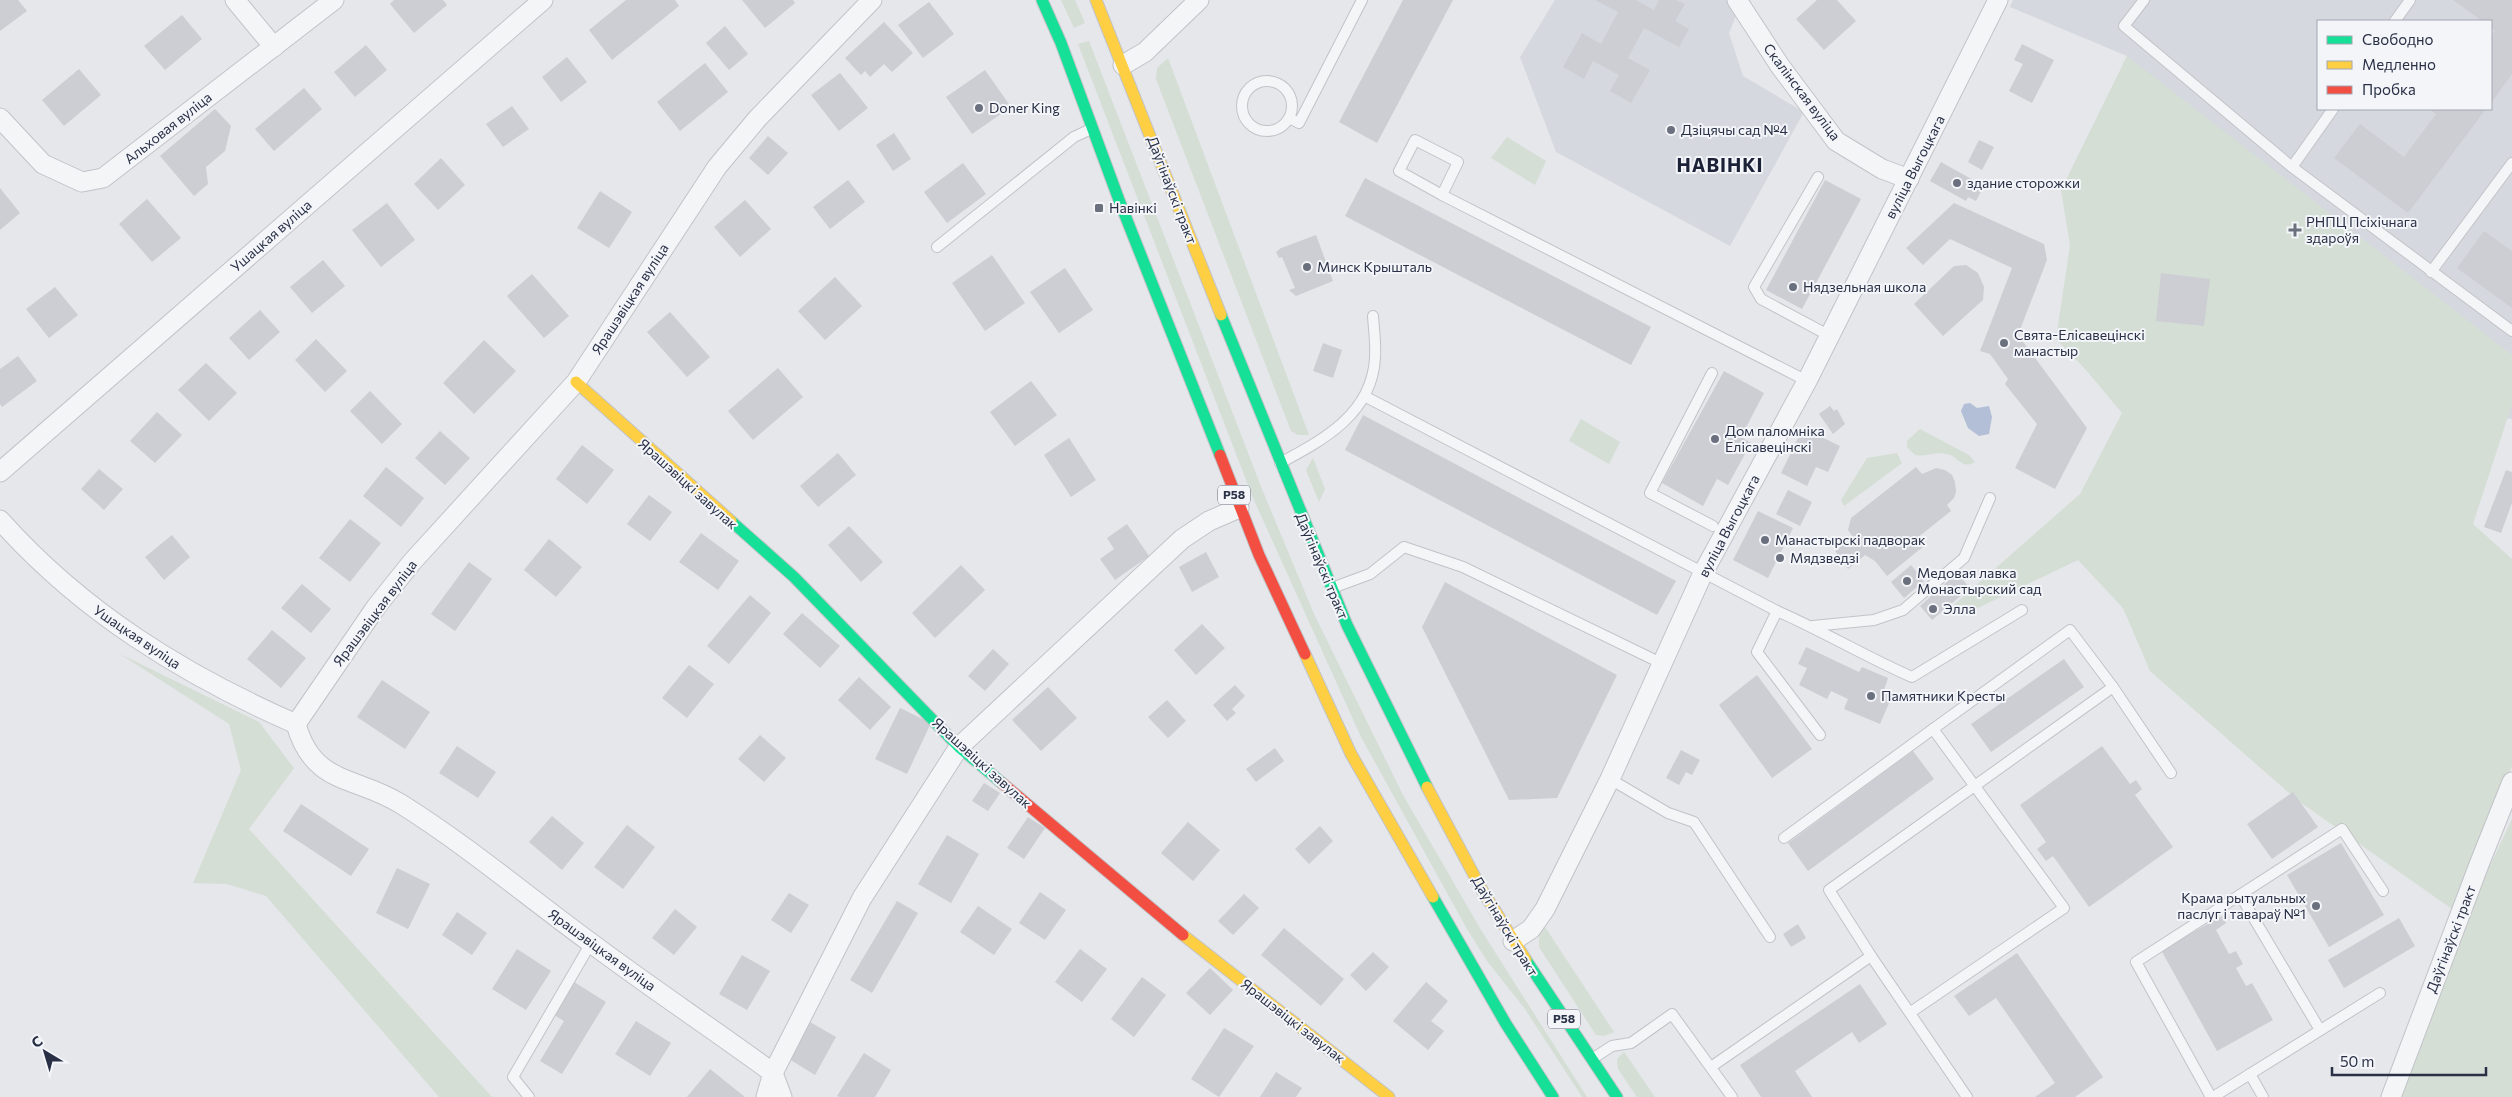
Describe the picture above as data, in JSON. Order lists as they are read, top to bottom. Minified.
{"streets":{"main road":["Даўгінаўскі тракт","Ярашэвіцкі завулак","Р58"],"street":["Скалінская вуліца","Альховая вуліца","вуліца Выгоцкага","Ушацкая вуліца","Ярашэвіцкая вуліца"]},"crossings":[["Скалінская вуліца","вуліца Выгоцкага"],["вуліца Выгоцкага","Даўгінаўскі тракт"],["Ушацкая вуліца","Ярашэвіцкая вуліца"],["Ярашэвіцкая вуліца","Ярашэвіцкі завулак"]],"districts":["НАВІНКІ"],"places":{"other":["Doner King","Дзіцячы сад №4","здание сторожки","Минск Крышталь","Нядзельная школа","Свята-Елісавецінскі манастыр","Дом паломніка Елісавецінскі","Манастырскі падворак","Мядзведзі","Медовая лавка Монастырский сад","Элла","Памятники Кресты","Крама рытуальных паслуг і тавараў №1"],"transit":["Навінкі"],"health":["РНПЦ Псіхічнага здароўя"]},"legend":["Свободно","Медленно","Пробка"],"scale_bar":"50 m","north":"top left"}
